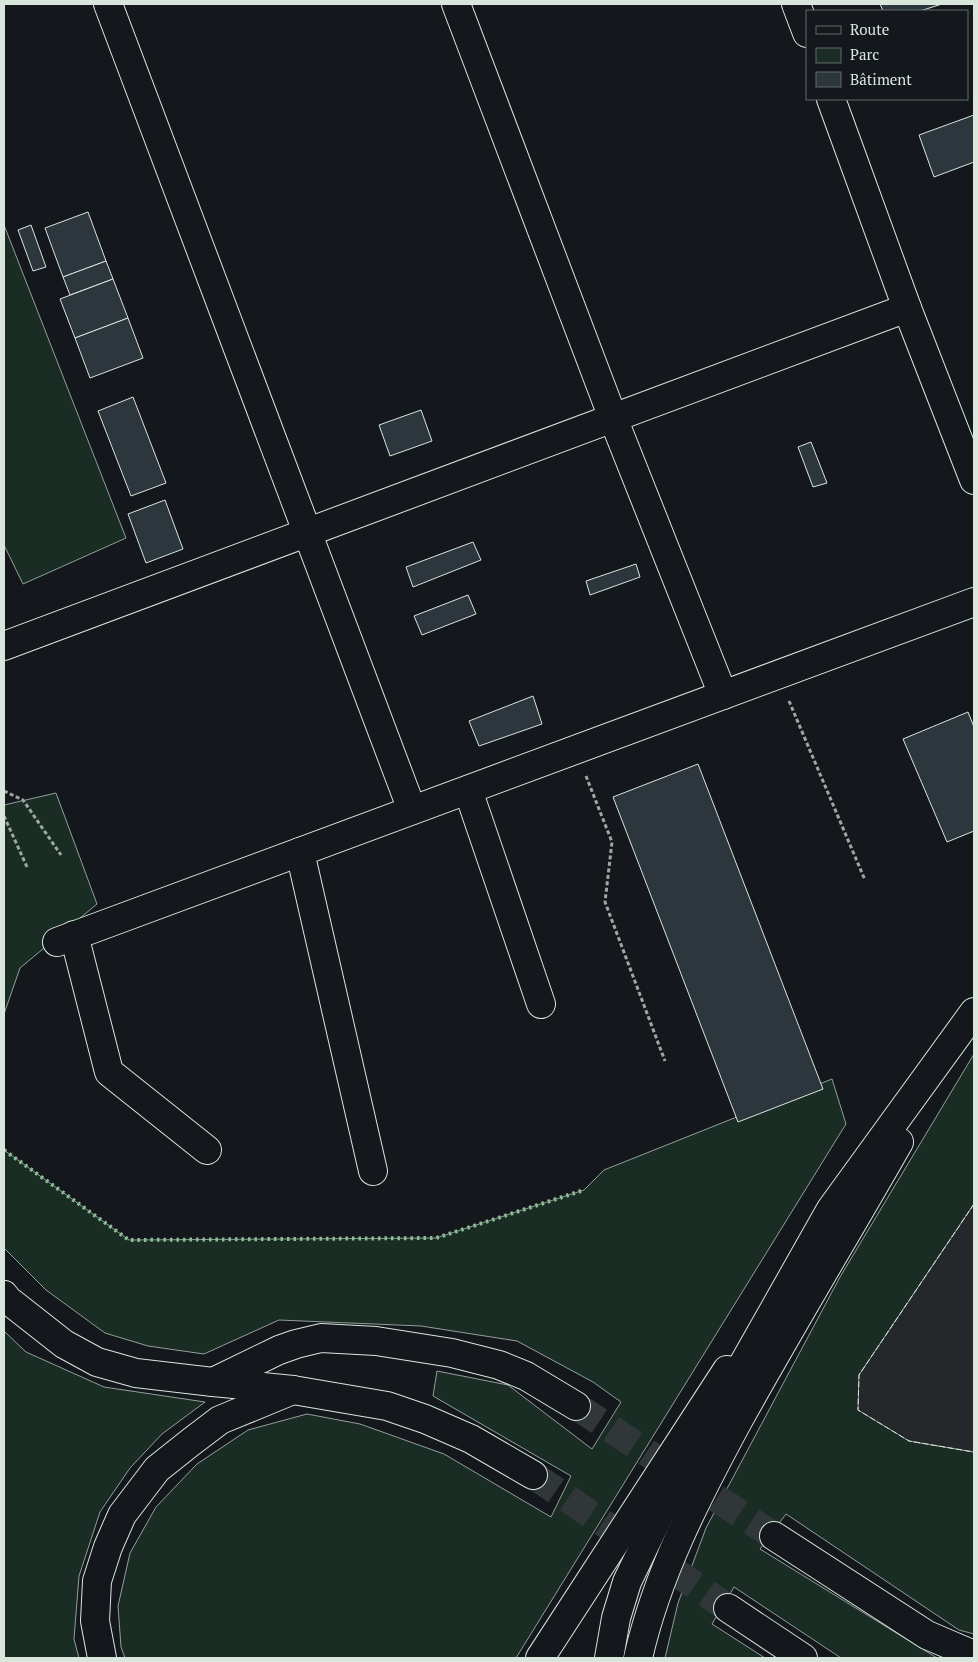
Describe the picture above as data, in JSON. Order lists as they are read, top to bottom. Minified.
{"legend":["Route","Parc","Bâtiment"]}
